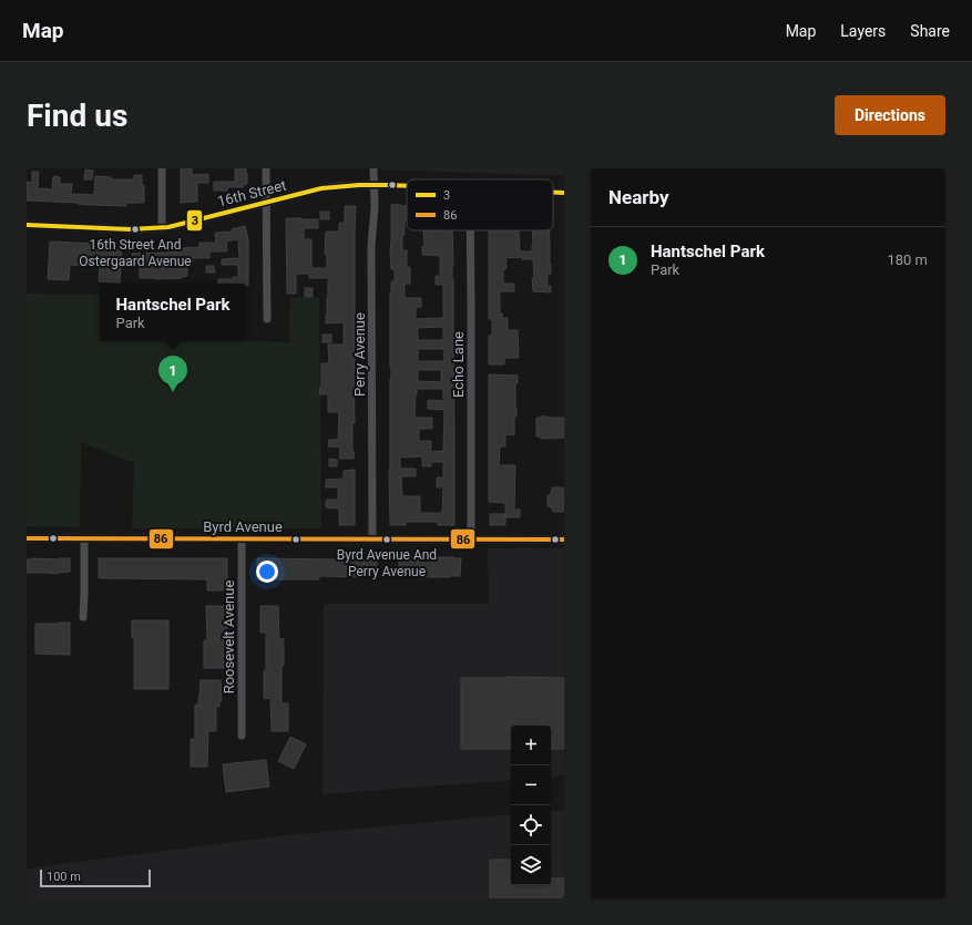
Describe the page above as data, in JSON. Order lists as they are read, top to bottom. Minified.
{"streets":{"street":["16th Street","Perry Avenue","Echo Lane","Byrd Avenue","Roosevelt Avenue"]},"crossings":[["16th Street","Perry Avenue"],["Perry Avenue","Byrd Avenue"],["Echo Lane","Byrd Avenue"],["Byrd Avenue","Roosevelt Avenue"]],"places":["16th Street And Ostergaard Avenue","Byrd Avenue And Perry Avenue"],"lines":["transit line 3","transit line 86"],"legend":["3","86"],"scale_bar":"100 m","page":{"header":"Map","nav":["Map","Layers","Share"],"buttons":"Directions","title":"Find us","heading":"Nearby","list":[{"mark":"1","name":"Hantschel Park","note":"Park","value":"180 m"}],"popup":["Hantschel Park","Park"],"pins":"1","map_buttons":["+","−"],"scale":"100 m"}}
